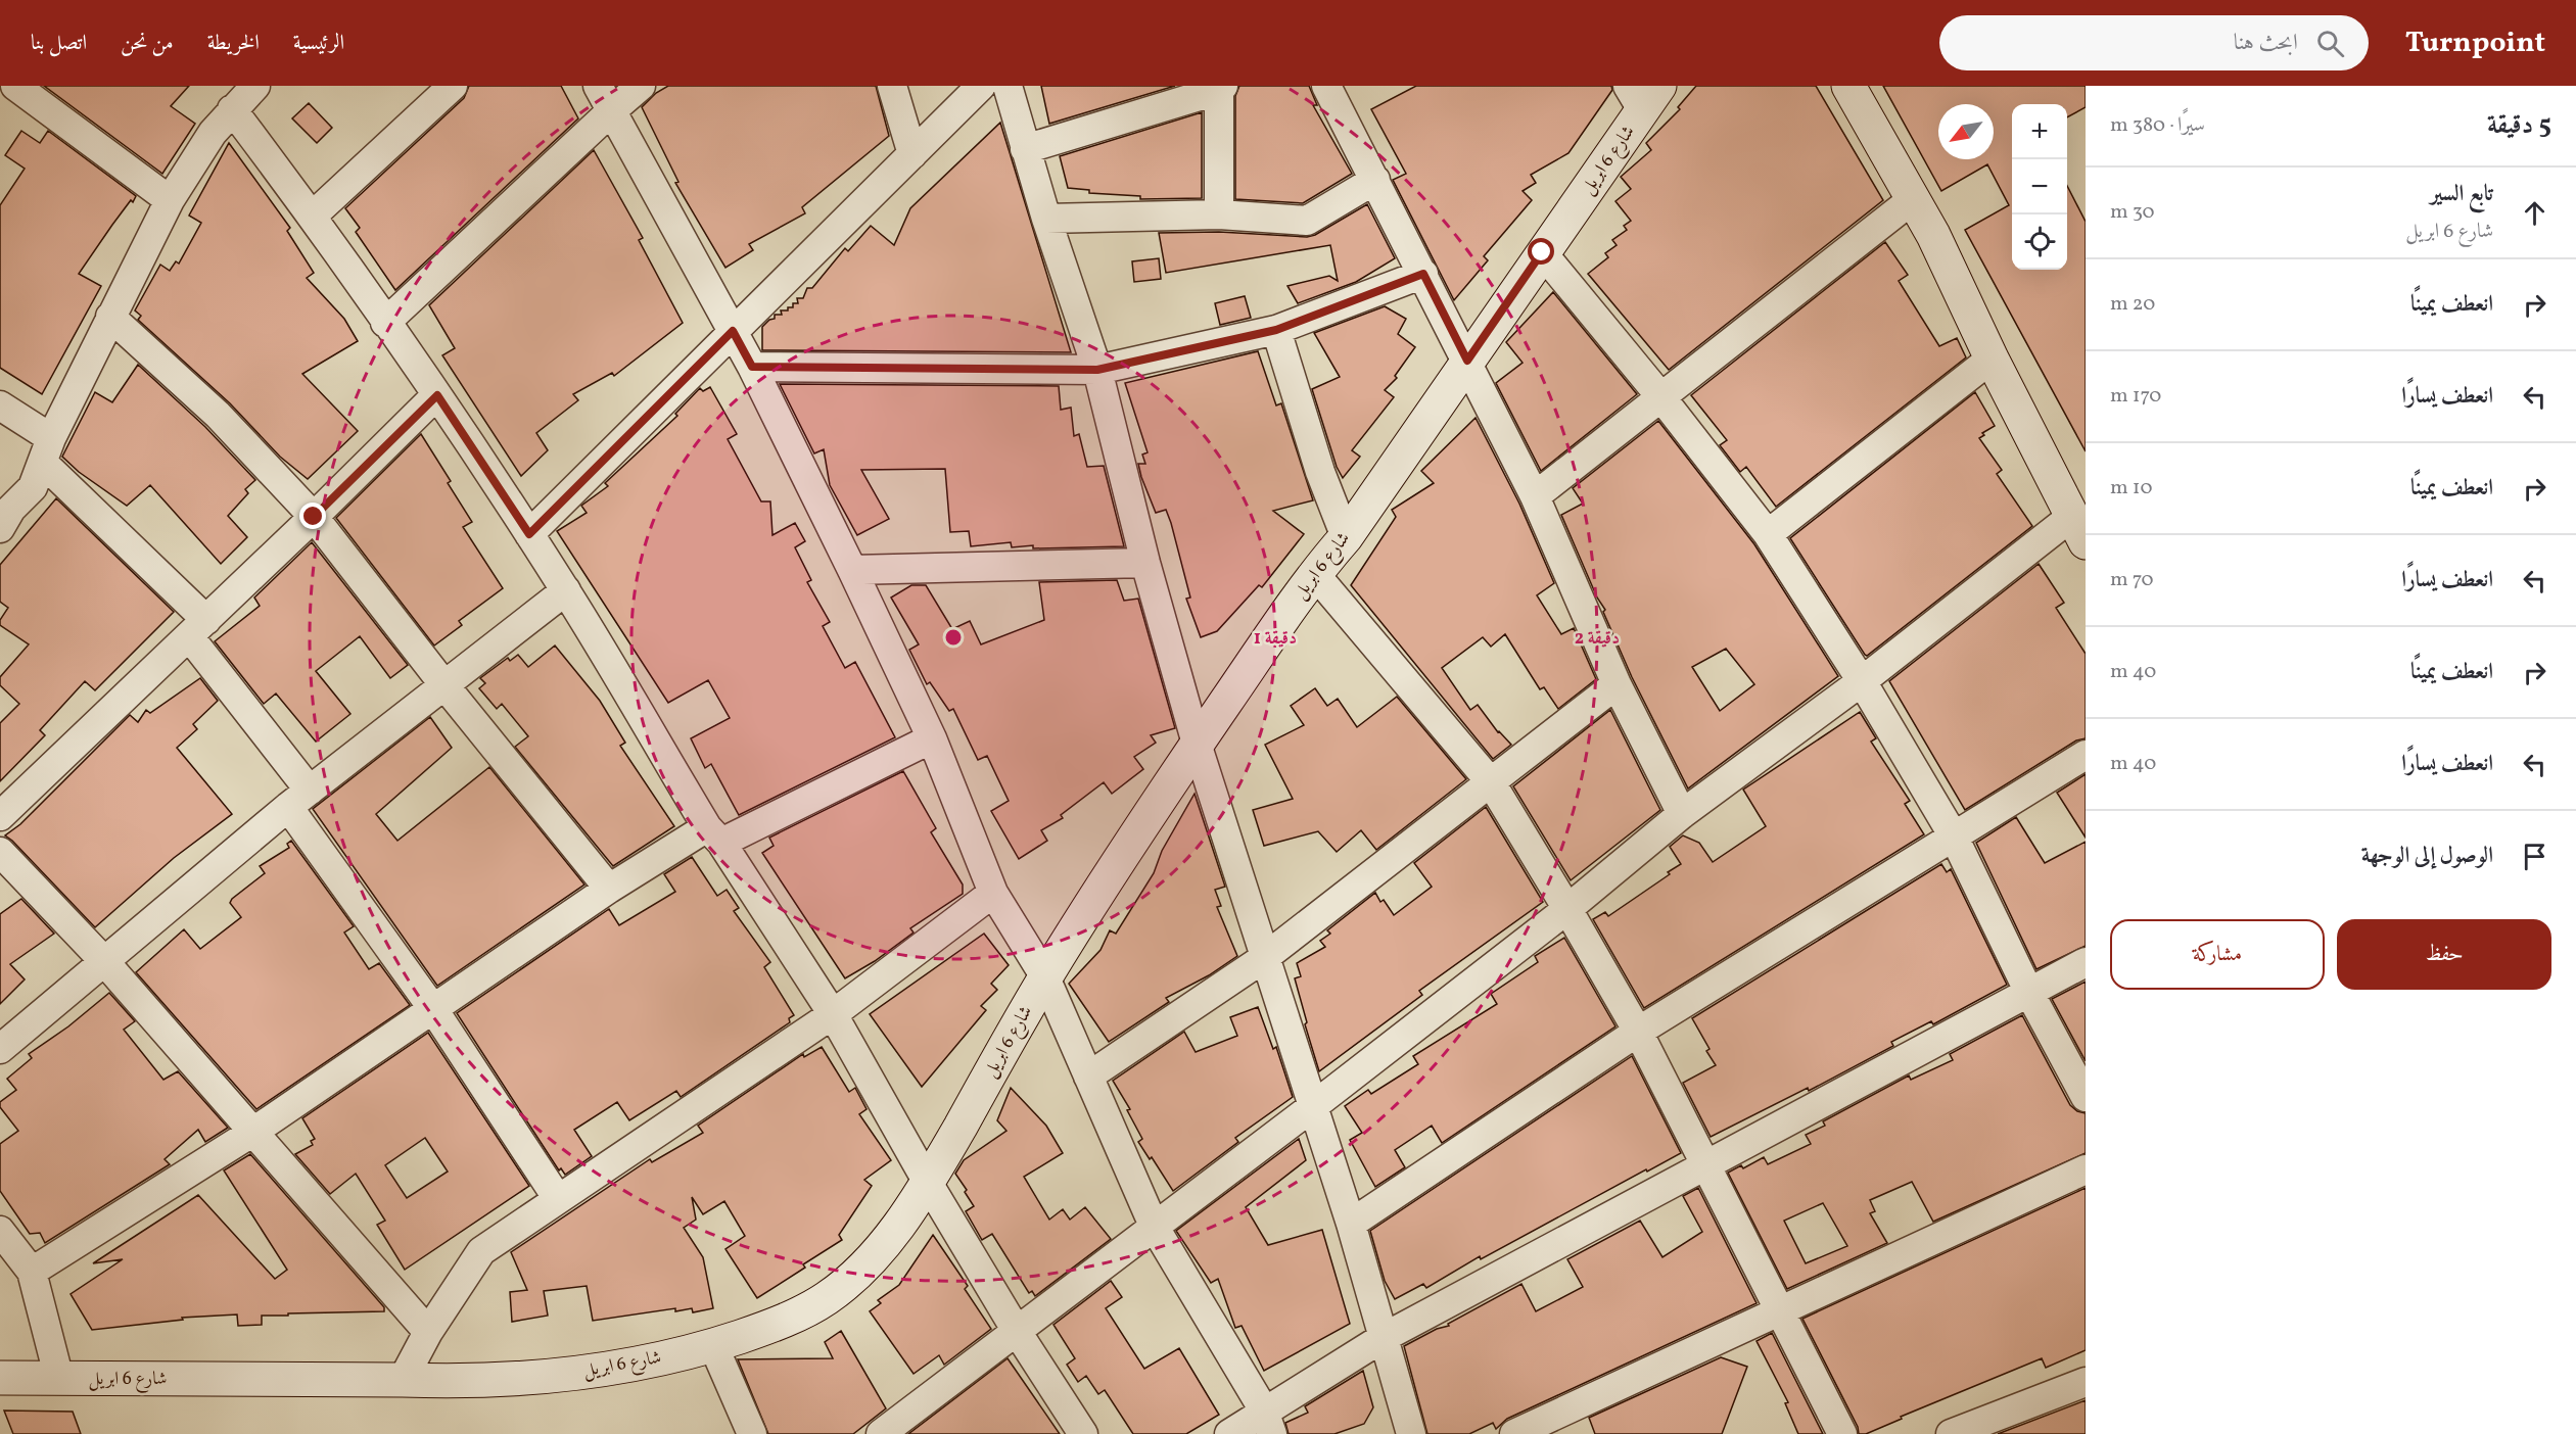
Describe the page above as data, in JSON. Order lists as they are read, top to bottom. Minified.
{"streets":{"street":["شارع 6 ابريل"]},"north":"bottom left","page":{"header":"Turnpoint","search":"ابحث هنا","nav":["الرئيسية","الخريطة","من نحن","اتصل بنا"],"heading":["5 دقيقة","سيرًا · 380 m"],"map_buttons":["+","−"],"list":[["تابع السير","شارع 6 ابريل","30 m"],["انعطف يمينًا","20 m"],["انعطف يسارًا","170 m"],["انعطف يمينًا","10 m"],["انعطف يسارًا","70 m"],["انعطف يمينًا","40 m"],["انعطف يسارًا","40 m"],"الوصول إلى الوجهة"],"buttons":["حفظ","مشاركة"]},"rings":["1 دقيقة","2 دقيقة"]}
